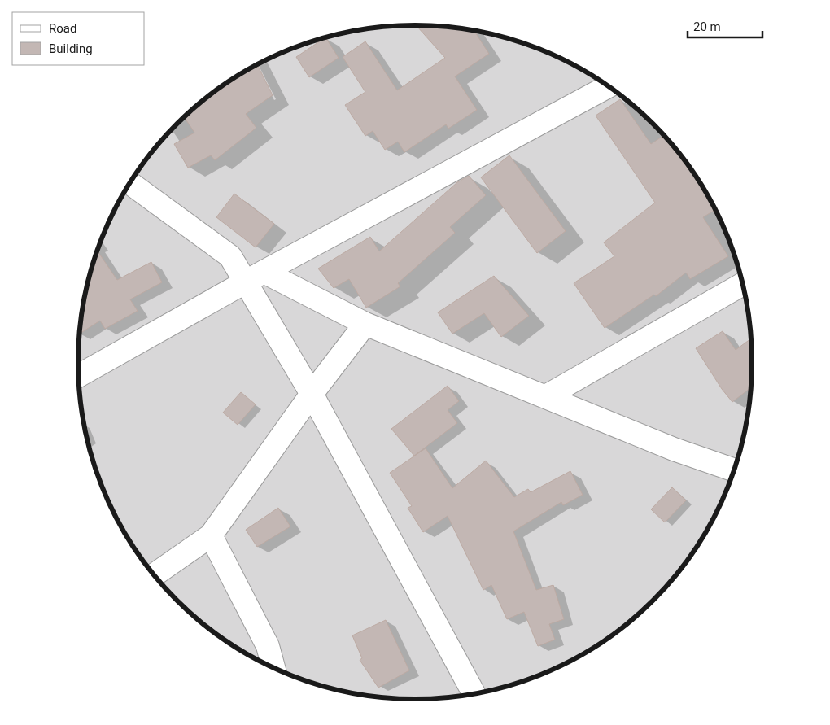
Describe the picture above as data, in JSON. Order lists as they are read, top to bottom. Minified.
{"legend":["Road","Building"],"scale_bar":"20 m"}
